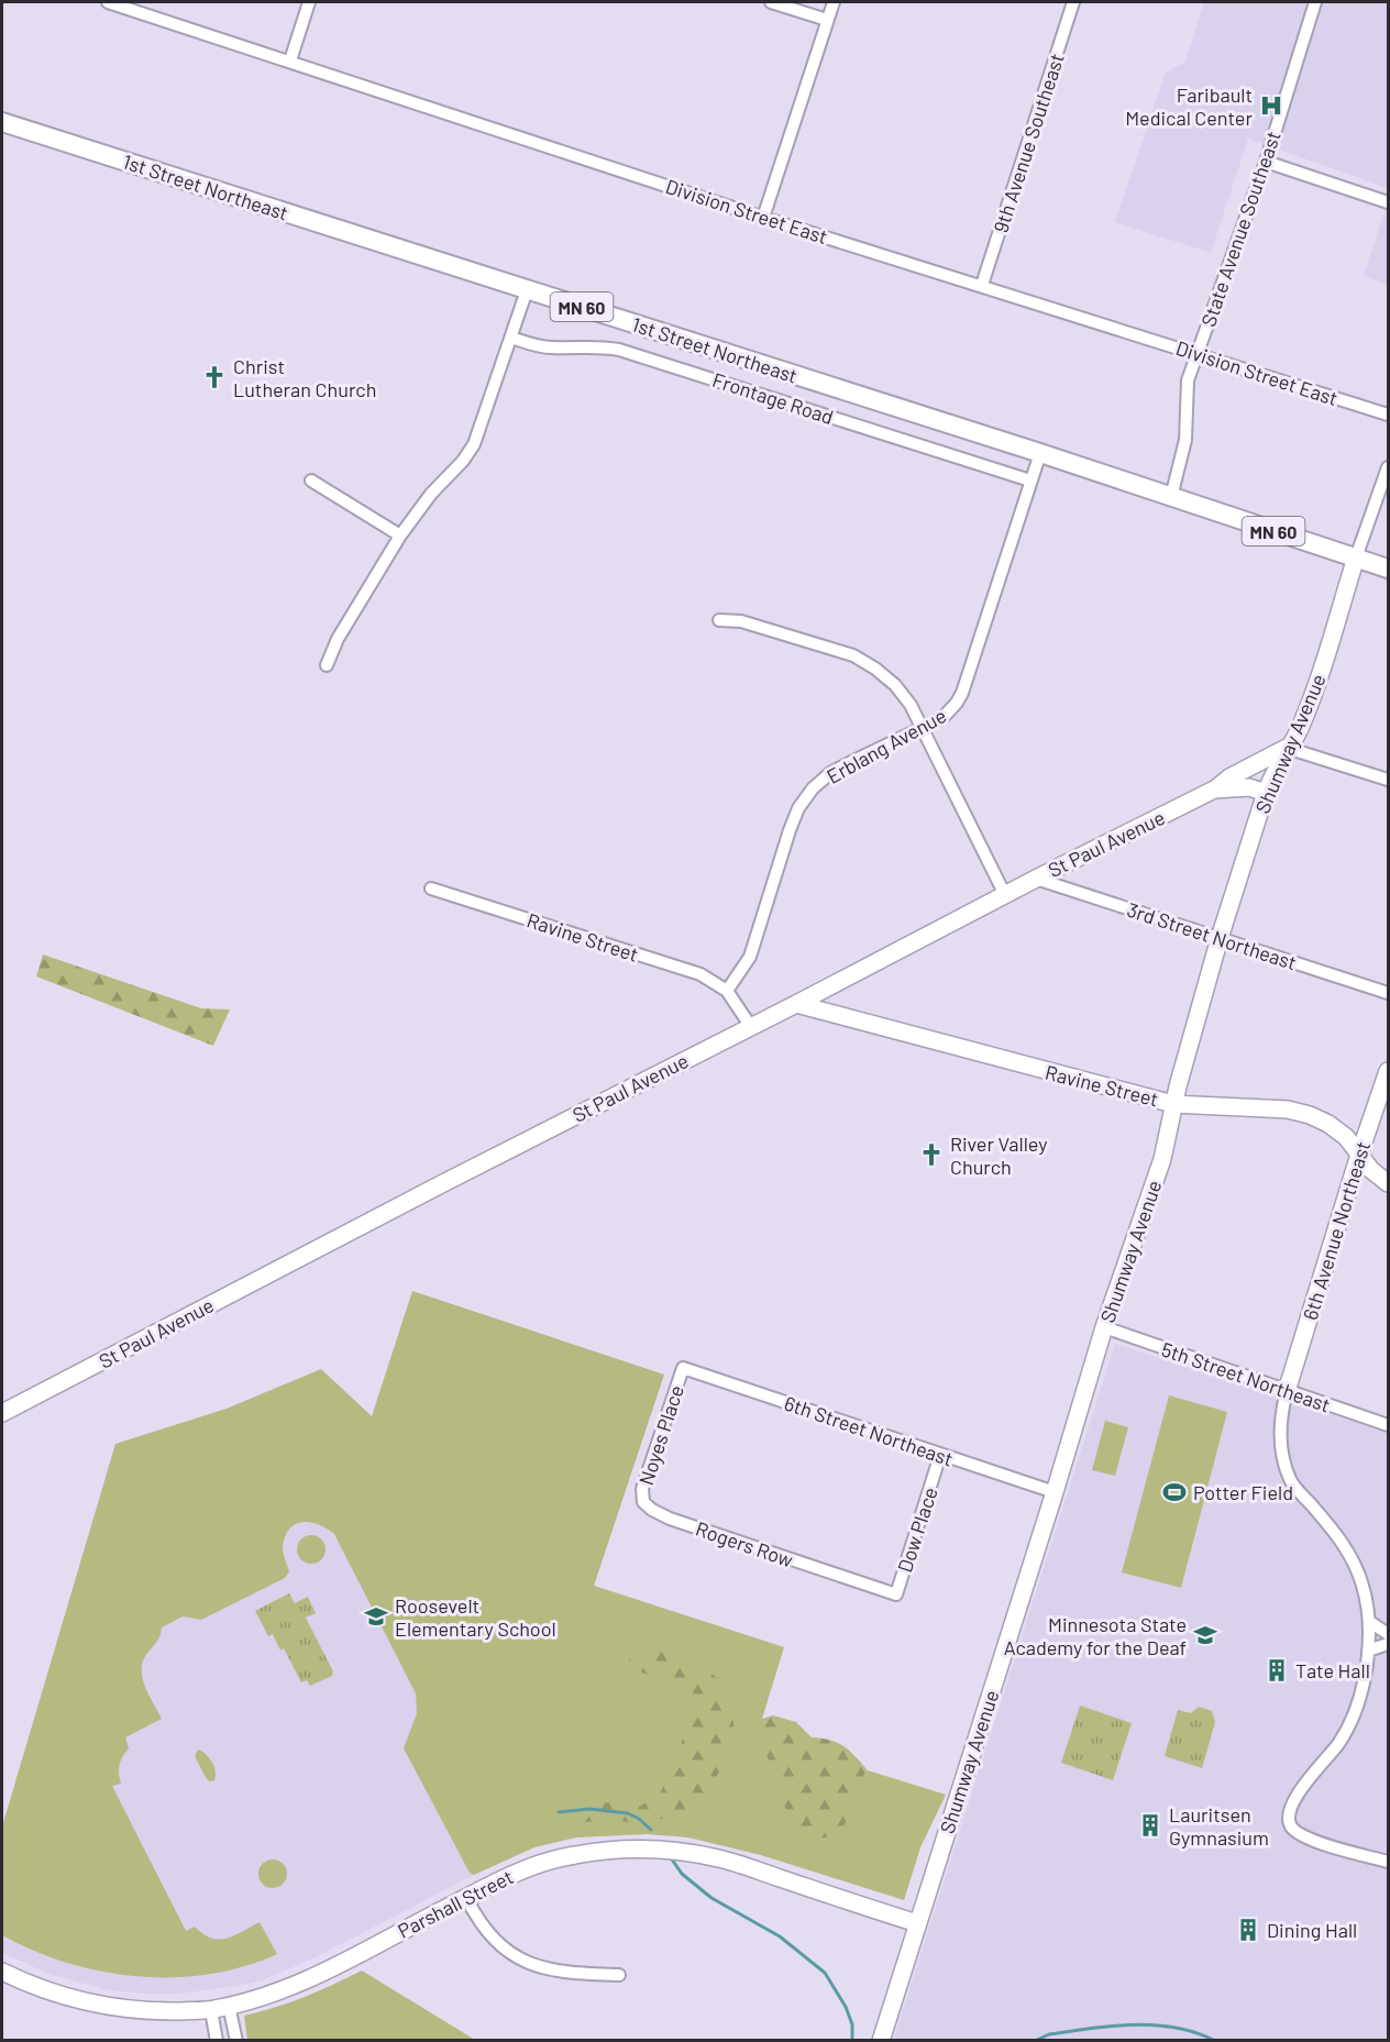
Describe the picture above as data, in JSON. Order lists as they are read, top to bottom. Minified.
{"streets":{"main road":["1st Street Northeast","MN 60"],"street":["9th Avenue Southeast","Division Street East","State Avenue Southeast","Frontage Road","Shumway Avenue","Erblang Avenue","St Paul Avenue","3rd Street Northeast","Ravine Street","6th Avenue Northeast","5th Street Northeast","6th Street Northeast","Noyes Place","Dow Place","Rogers Row","Parshall Street"]},"crossings":[["9th Avenue Southeast","Division Street East"],["1st Street Northeast","State Avenue Southeast"],["1st Street Northeast","Shumway Avenue"],["1st Street Northeast","Erblang Avenue"],["Division Street East","State Avenue Southeast"],["Frontage Road","Erblang Avenue"],["Shumway Avenue","St Paul Avenue"],["Shumway Avenue","3rd Street Northeast"],["Shumway Avenue","Ravine Street"],["Shumway Avenue","5th Street Northeast"],["Shumway Avenue","6th Street Northeast"],["Shumway Avenue","Parshall Street"],["Erblang Avenue","Ravine Street"],["St Paul Avenue","3rd Street Northeast"],["St Paul Avenue","Ravine Street"],["Ravine Street","6th Avenue Northeast"],["6th Avenue Northeast","5th Street Northeast"],["6th Street Northeast","Noyes Place"],["6th Street Northeast","Dow Place"],["Noyes Place","Rogers Row"],["Dow Place","Rogers Row"]],"places":{"hospital":["Faribault Medical Center"],"church":["Christ Lutheran Church","River Valley Church"],"sports":["Potter Field"],"school or university":["Roosevelt Elementary School","Minnesota State Academy for the Deaf"],"building":["Tate Hall","Lauritsen Gymnasium","Dining Hall"]}}
